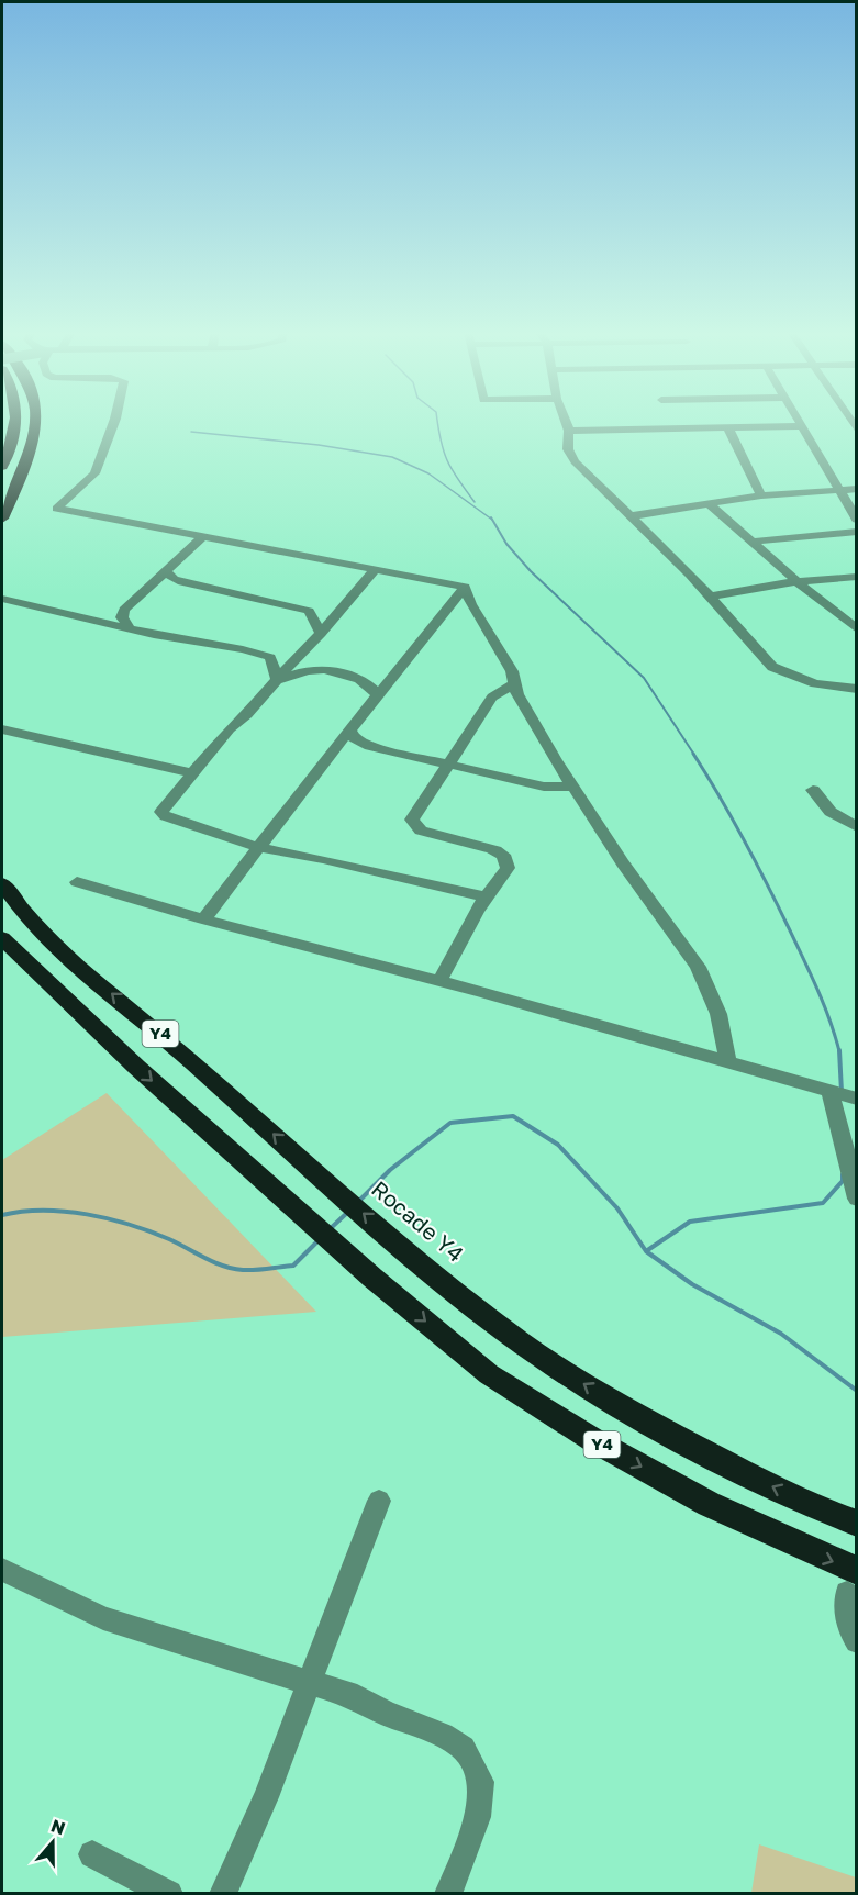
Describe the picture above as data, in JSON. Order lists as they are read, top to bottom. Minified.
{"streets":{"highway":["Y4","Rocade Y4"]},"north":"top"}
